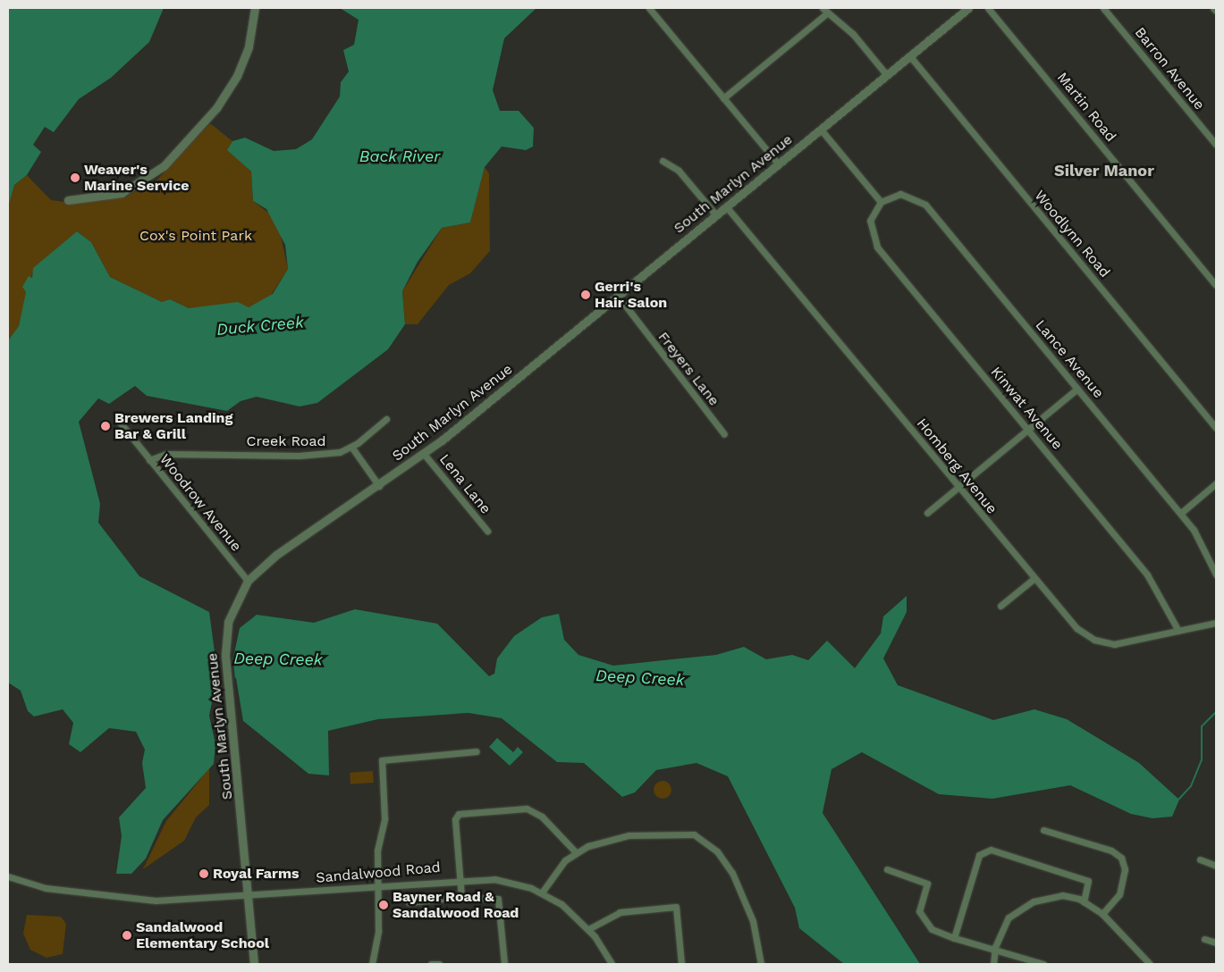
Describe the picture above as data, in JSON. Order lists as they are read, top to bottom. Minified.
{"streets":{"street":["Barron Avenue","Martin Road","South Marlyn Avenue","Woodlynn Road","Lance Avenue","Freyers Lane","Kinwat Avenue","Creek Road","Homberg Avenue","Lena Lane","Woodrow Avenue","Sandalwood Road"]},"crossings":[["South Marlyn Avenue","Woodlynn Road"],["South Marlyn Avenue","Freyers Lane"],["South Marlyn Avenue","Homberg Avenue"],["South Marlyn Avenue","Lena Lane"],["South Marlyn Avenue","Woodrow Avenue"],["South Marlyn Avenue","Sandalwood Road"],["Lance Avenue","Kinwat Avenue"],["Kinwat Avenue","Homberg Avenue"],["Creek Road","Woodrow Avenue"]],"districts":["Silver Manor"],"water":["Back River","Duck Creek","Deep Creek"],"parks":["Cox's Point Park"],"places":["Weaver's Marine Service","Gerri's Hair Salon","Brewers Landing Bar & Grill","Royal Farms","Bayner Road & Sandalwood Road","Sandalwood Elementary School"]}
